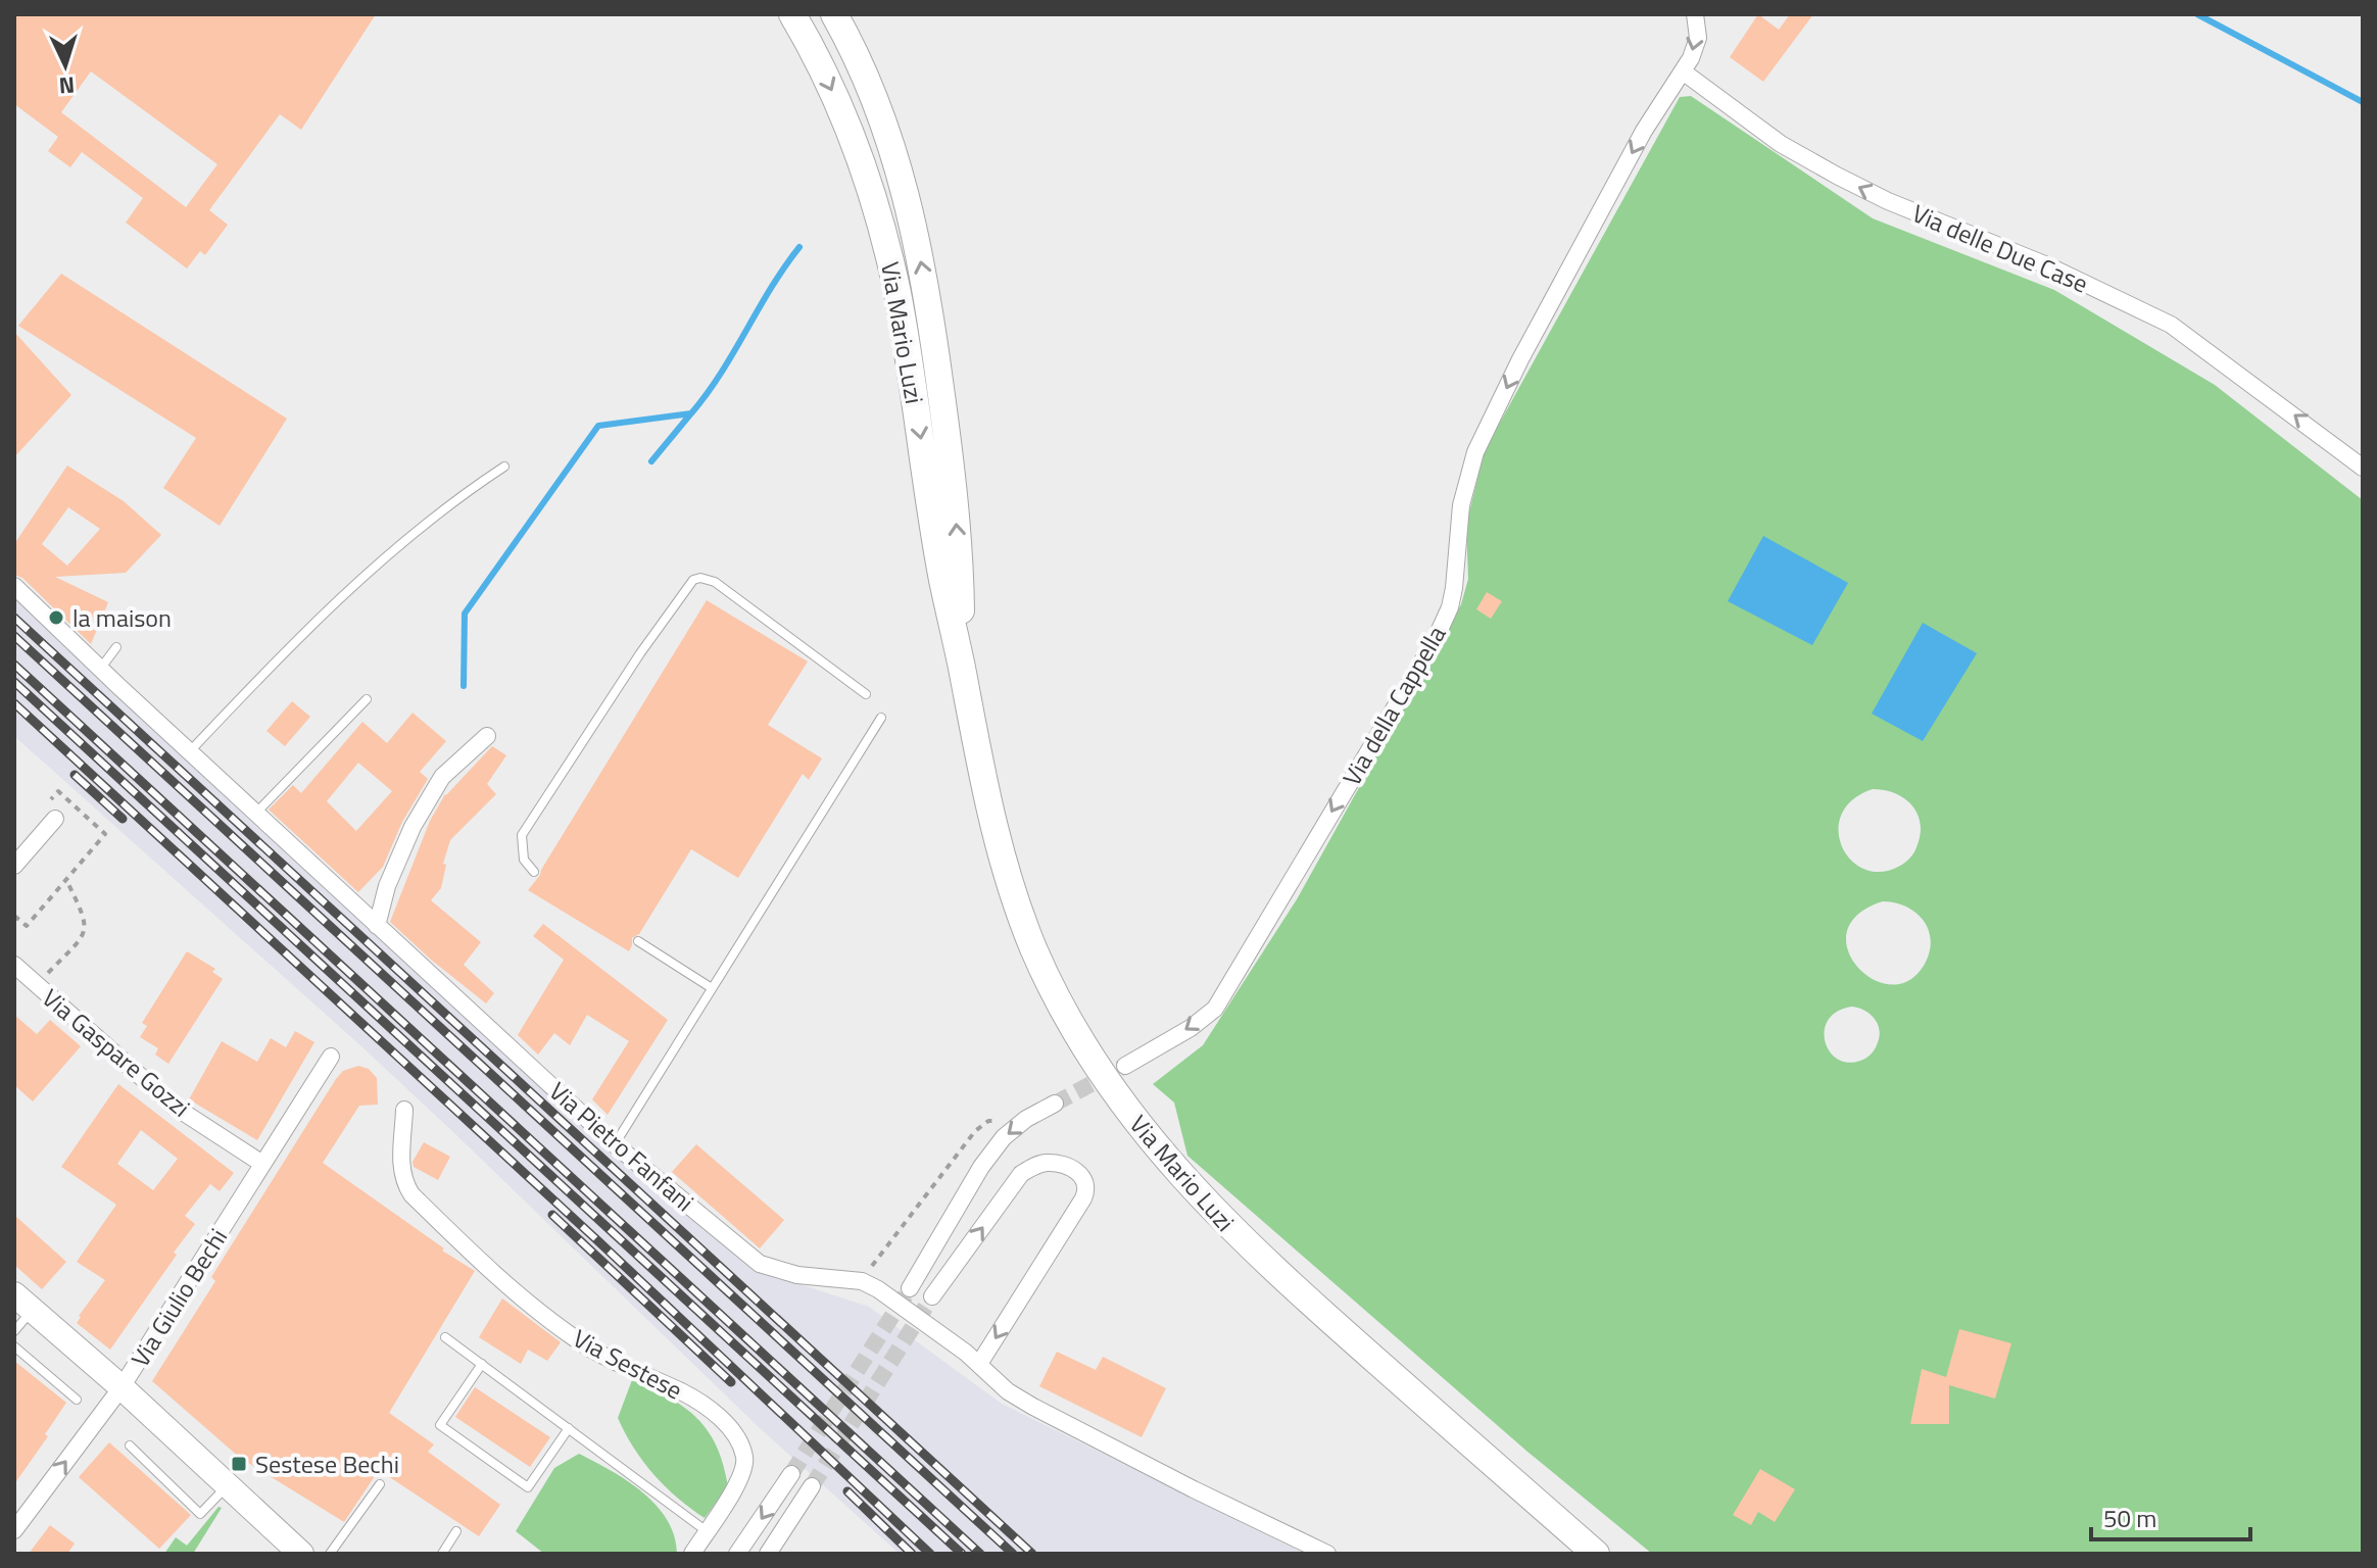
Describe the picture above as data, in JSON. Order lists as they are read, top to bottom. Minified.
{"streets":{"main road":["Via Mario Luzi"],"street":["Via delle Due Case","Via della Cappella","Via Gaspare Gozzi","Via Pietro Fanfani","Via Giulio Bechi","Via Sestese"]},"crossings":[["Via delle Due Case","Via della Cappella"],["Via Gaspare Gozzi","Via Giulio Bechi"]],"one_way":["Via delle Due Case","Via della Cappella"],"places":{"other":["la maison"],"transit":["Sestese Bechi"]},"scale_bar":"50 m","north":"bottom"}
